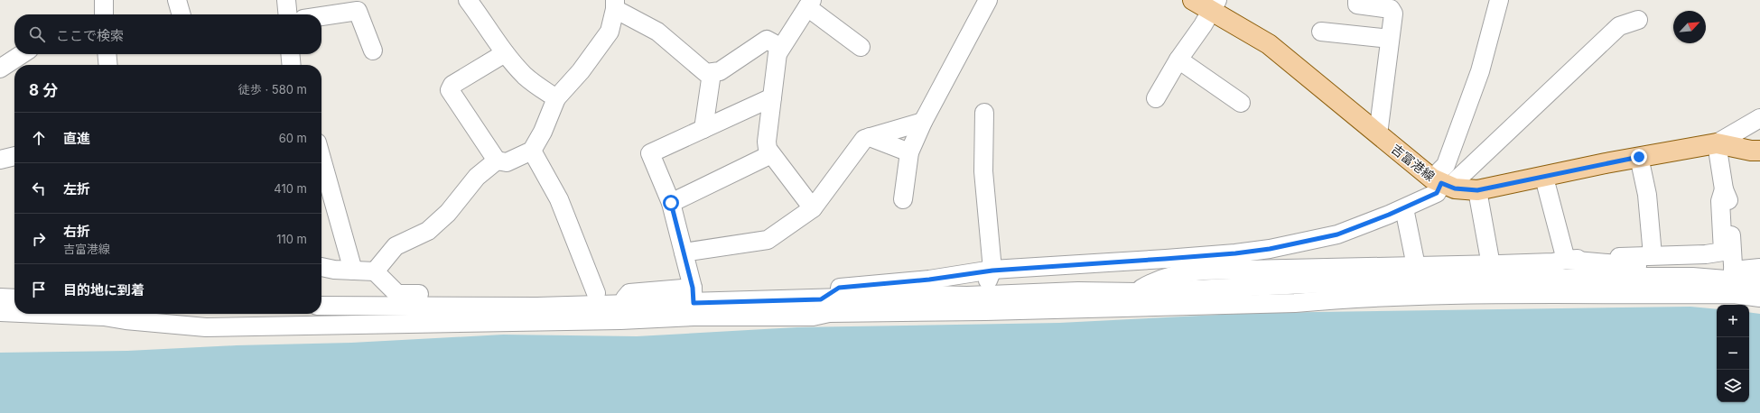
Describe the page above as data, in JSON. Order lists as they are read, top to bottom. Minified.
{"streets":{"main road":["吉富港線"]},"north":"top right","page":{"search":"ここで検索","heading":["8 分","徒歩 · 580 m"],"list":[["直進","60 m"],["左折","410 m"],["右折","吉富港線","110 m"],"目的地に到着"],"map_buttons":["+","−"]}}
